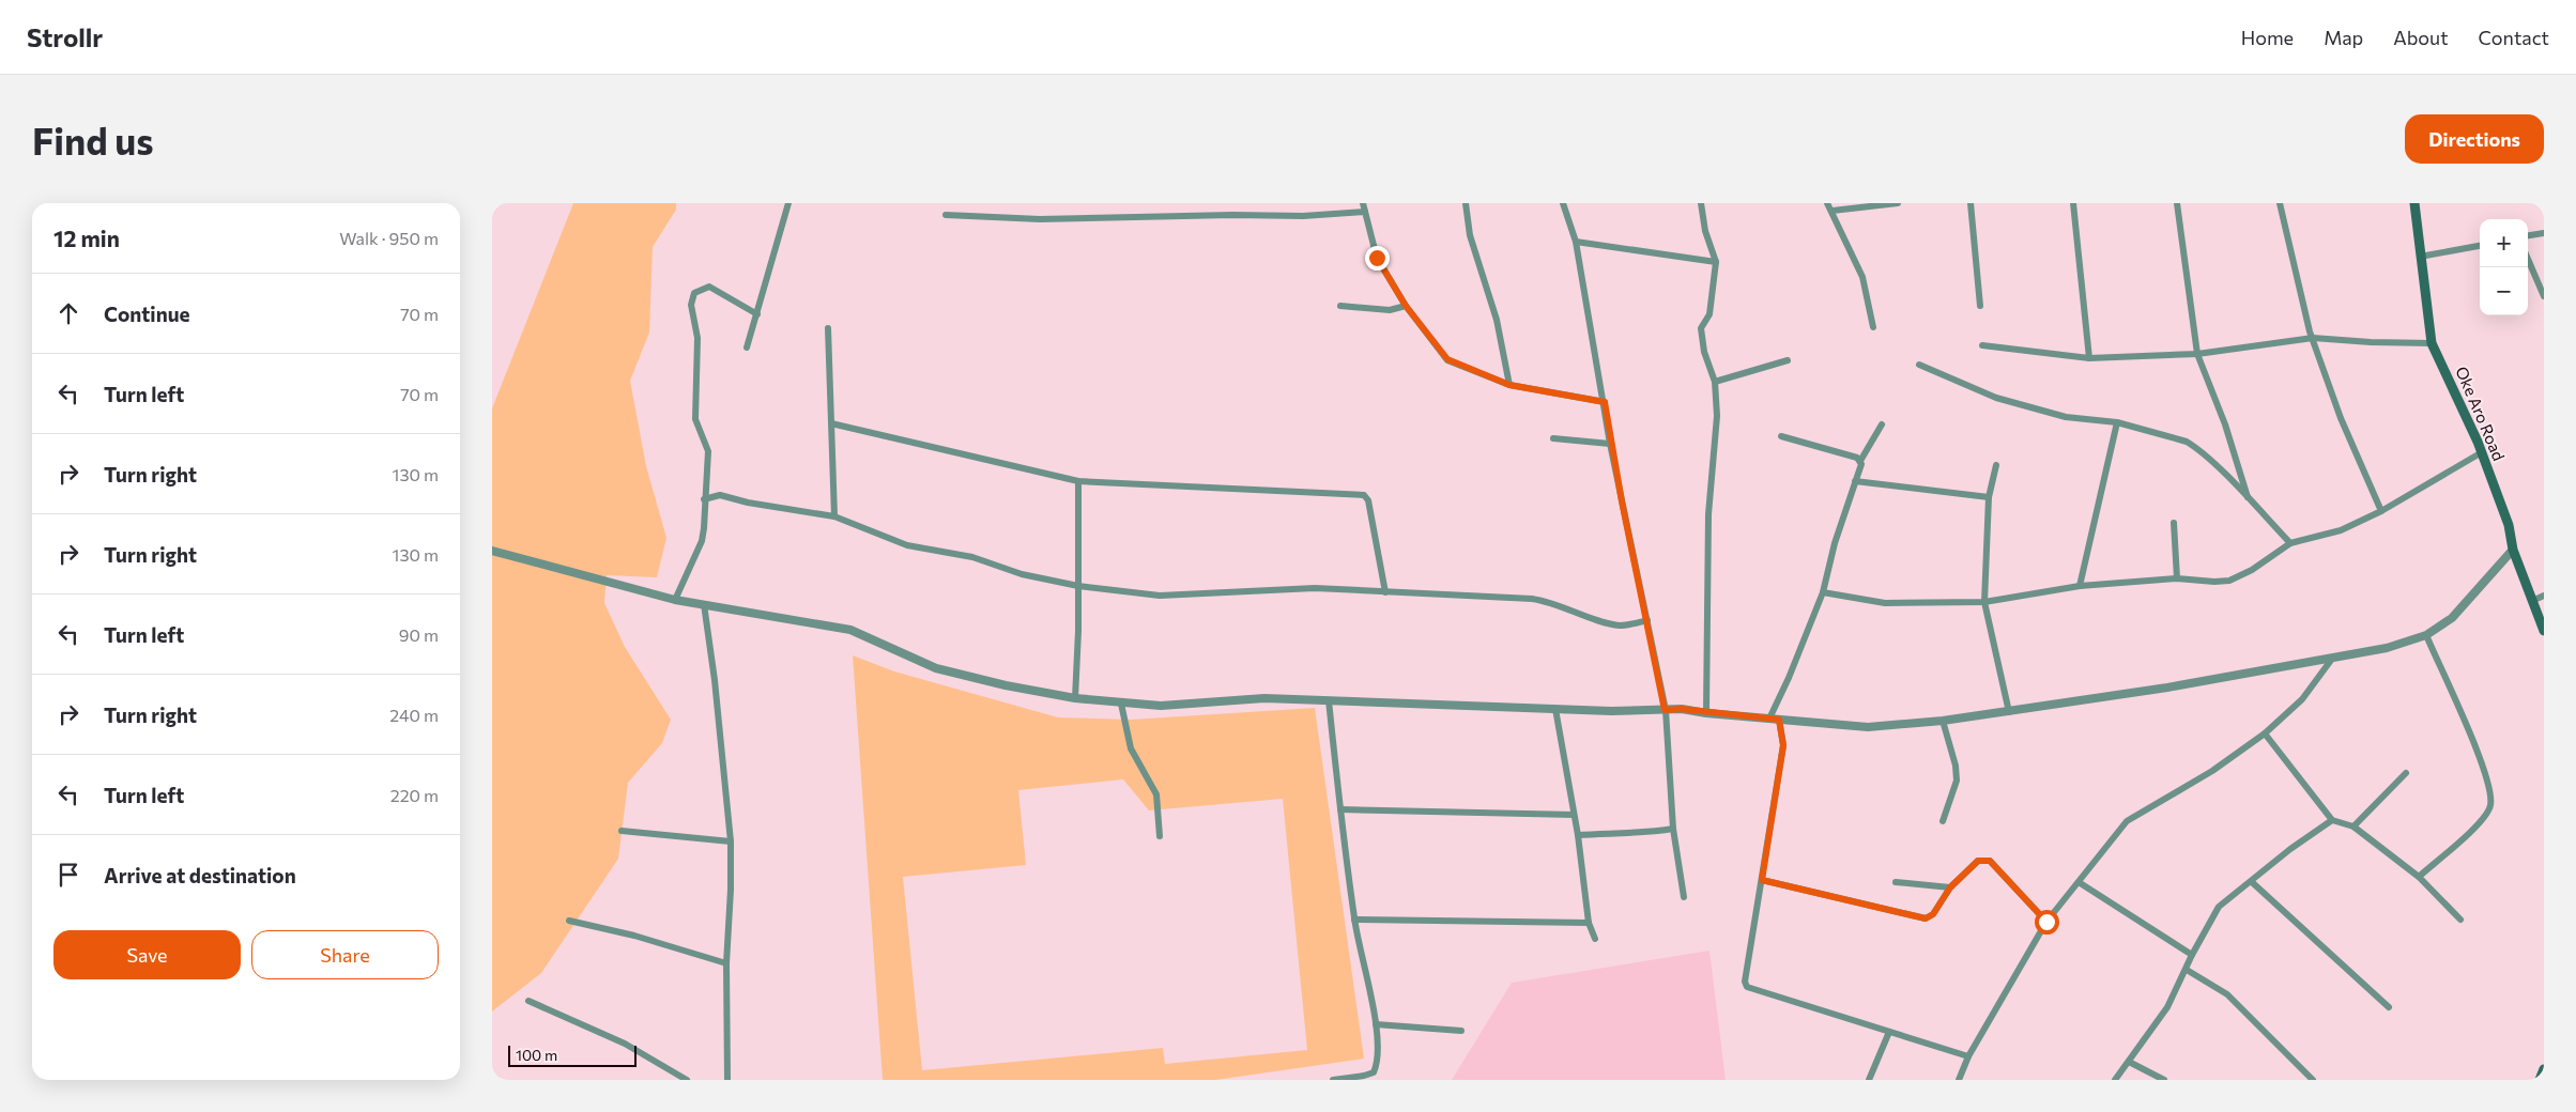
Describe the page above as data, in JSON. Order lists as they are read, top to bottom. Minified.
{"streets":{"main road":["Oke Aro Road"]},"scale_bar":"100 m","page":{"header":"Strollr","nav":["Home","Map","About","Contact"],"buttons":["Directions",["Save","Share"]],"title":"Find us","heading":["12 min","Walk · 950 m"],"map_buttons":["+","−"],"list":[["Continue","70 m"],["Turn left","70 m"],["Turn right","130 m"],["Turn right","130 m"],["Turn left","90 m"],["Turn right","240 m"],["Turn left","220 m"],"Arrive at destination"],"scale":"100 m"}}
